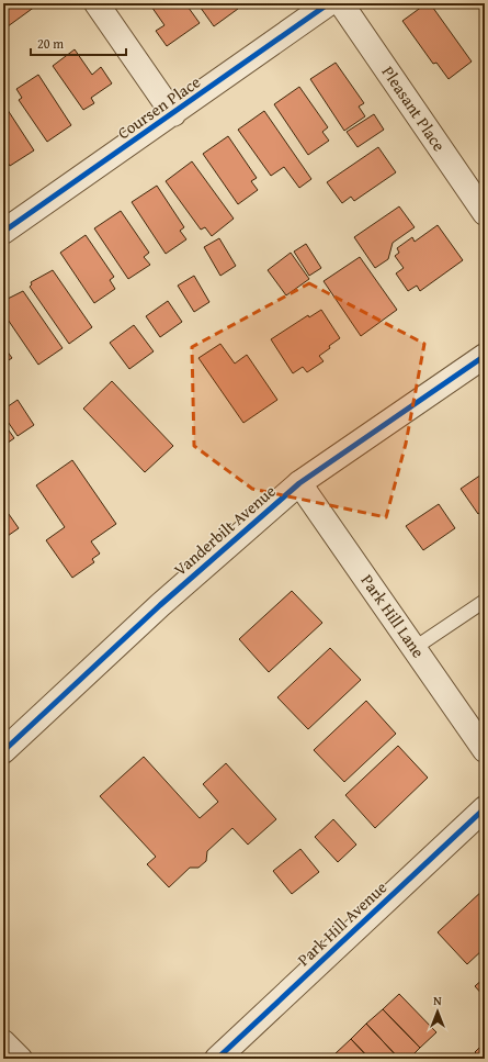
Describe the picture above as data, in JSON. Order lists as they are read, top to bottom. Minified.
{"streets":{"street":["Coursen Place","Pleasant Place","Vanderbilt Avenue","Park Hill Lane","Park Hill Avenue"]},"crossings":[["Vanderbilt Avenue","Park Hill Lane"]],"scale_bar":"20 m","north":"top"}
